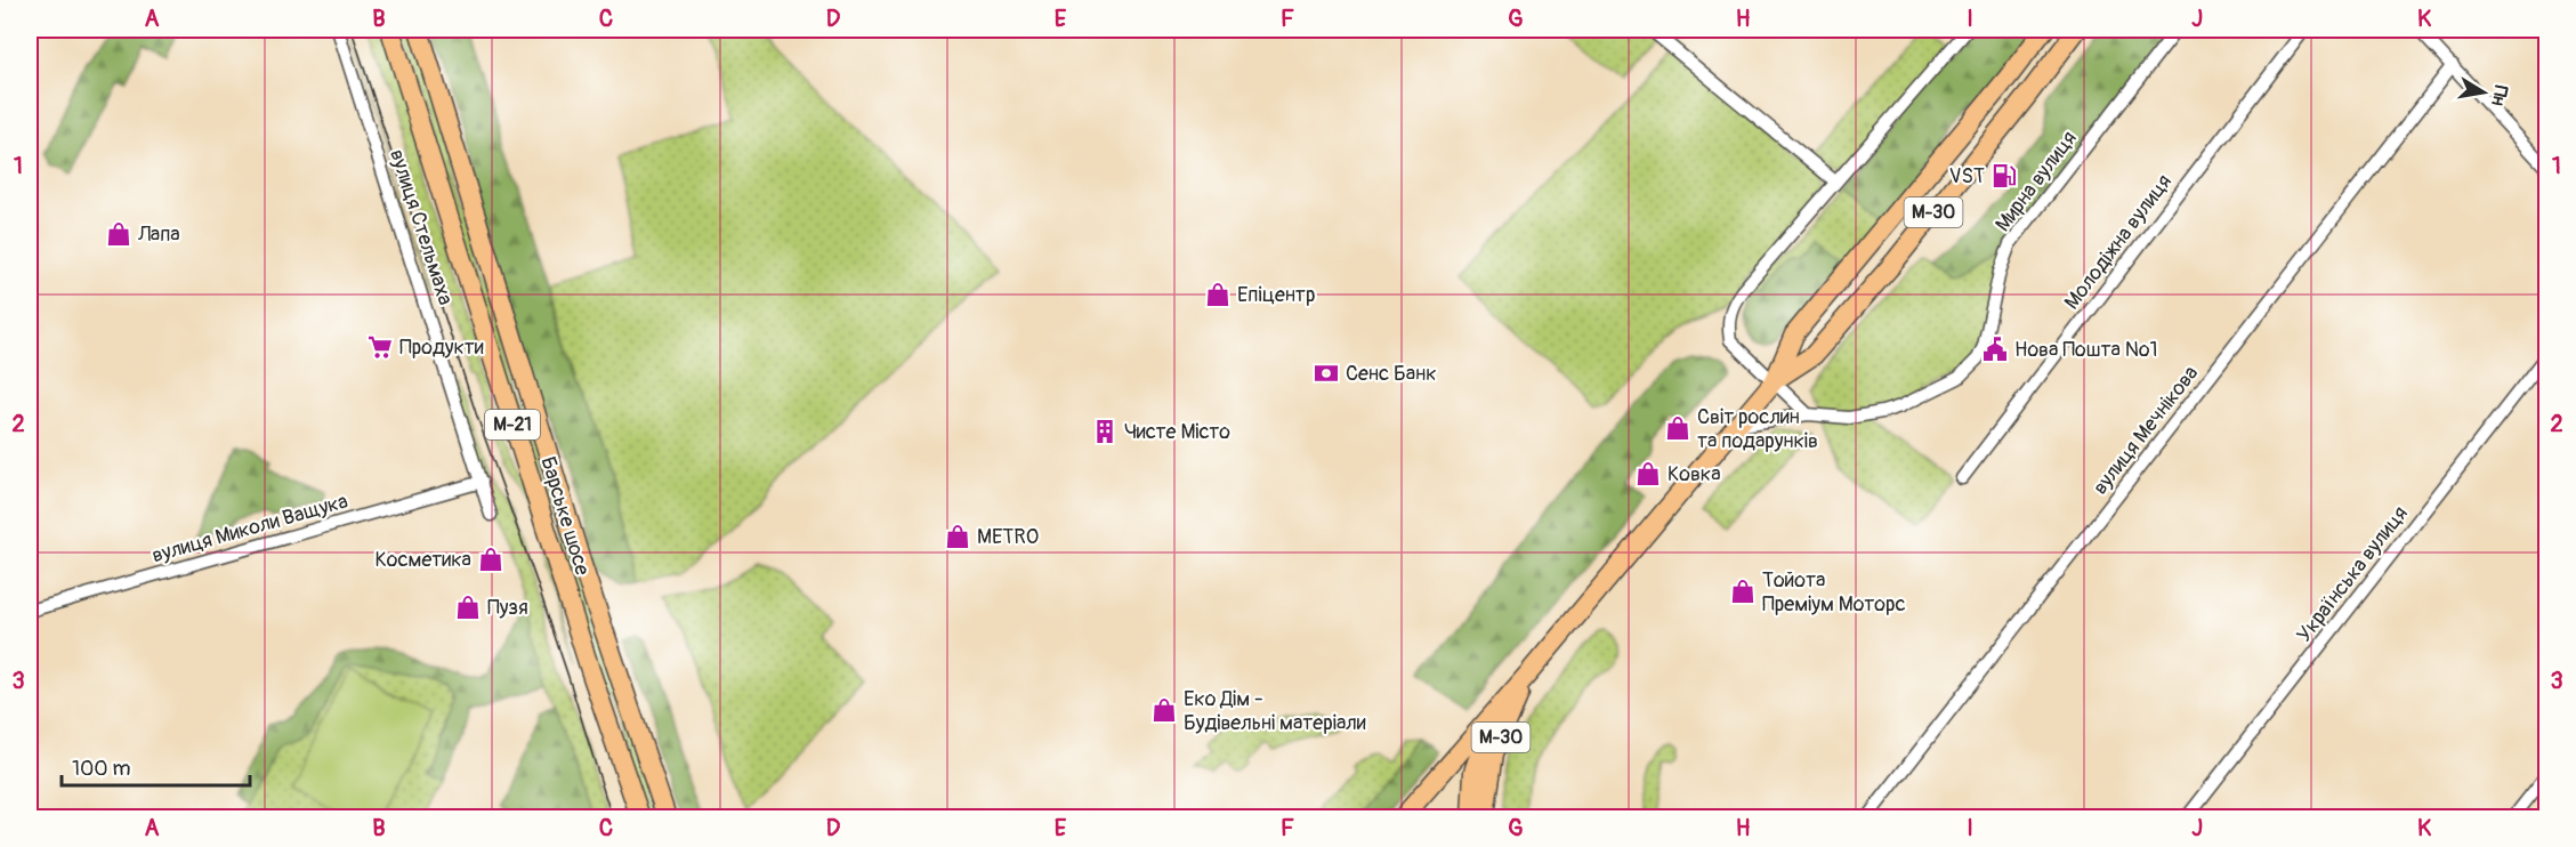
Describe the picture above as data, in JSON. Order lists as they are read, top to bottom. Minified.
{"streets":{"highway":["М-30","М-21","Барське шосе"],"street":["Мирна вулиця","вулиця Стельмаха","Молодіжна вулиця","вулиця Мечнікова","вулиця Миколи Ващука","Українська вулиця"]},"crossings":[["Мирна вулиця","М-30"],["вулиця Стельмаха","вулиця Миколи Ващука"]],"places":{"fuel station":["VST"],"shop":["Лапа","Епіцентр","Світ рослин та подарунків","Ковка","METRO","Косметика","Тойота Преміум Моторс","Пузя","Еко Дім - Будівельні матеріали"],"supermarket":["Продукти"],"public building":["Нова Пошта №1"],"bank":["Сенс Банк"],"building":["Чисте Місто"]},"scale_bar":"100 m","north":"right","grid":{"columns":["A","B","C","D","E","F","G","H","I","J","K"],"rows":["1","2","3"]}}
